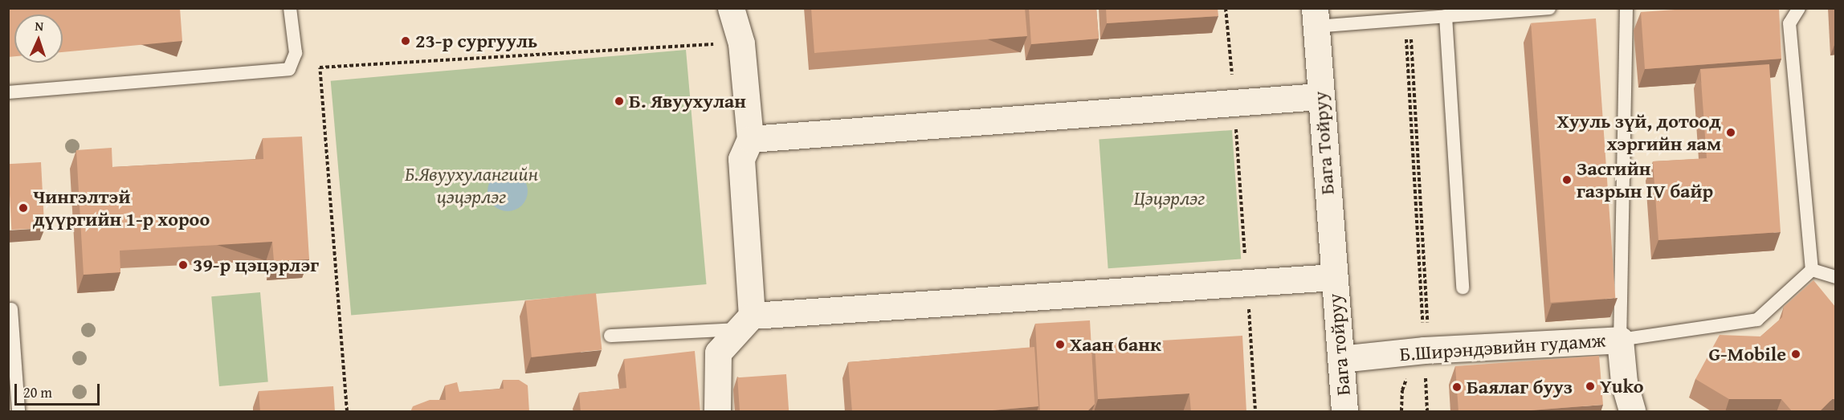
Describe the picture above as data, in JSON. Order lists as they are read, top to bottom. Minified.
{"streets":{"street":["Бага Тойруу","Бага тойруу","Б.Ширэндэвийн гудамж"]},"crossings":[["Бага Тойруу","Бага тойруу"],["Бага тойруу","Б.Ширэндэвийн гудамж"]],"parks":["Б.Явуухулангийн цэцэрлэг","Цэцэрлэг"],"places":["23-р сургууль","Б. Явуухулан","Хууль зүй, дотоод хэргийн яам","Засгийн газрын IV байр","Чингэлтэй дүүргийн 1-р хороо","39-р цэцэрлэг","Хаан банк","G-Mobile","Yuko","Баялаг бууз"],"scale_bar":"20 m","north":"top"}
